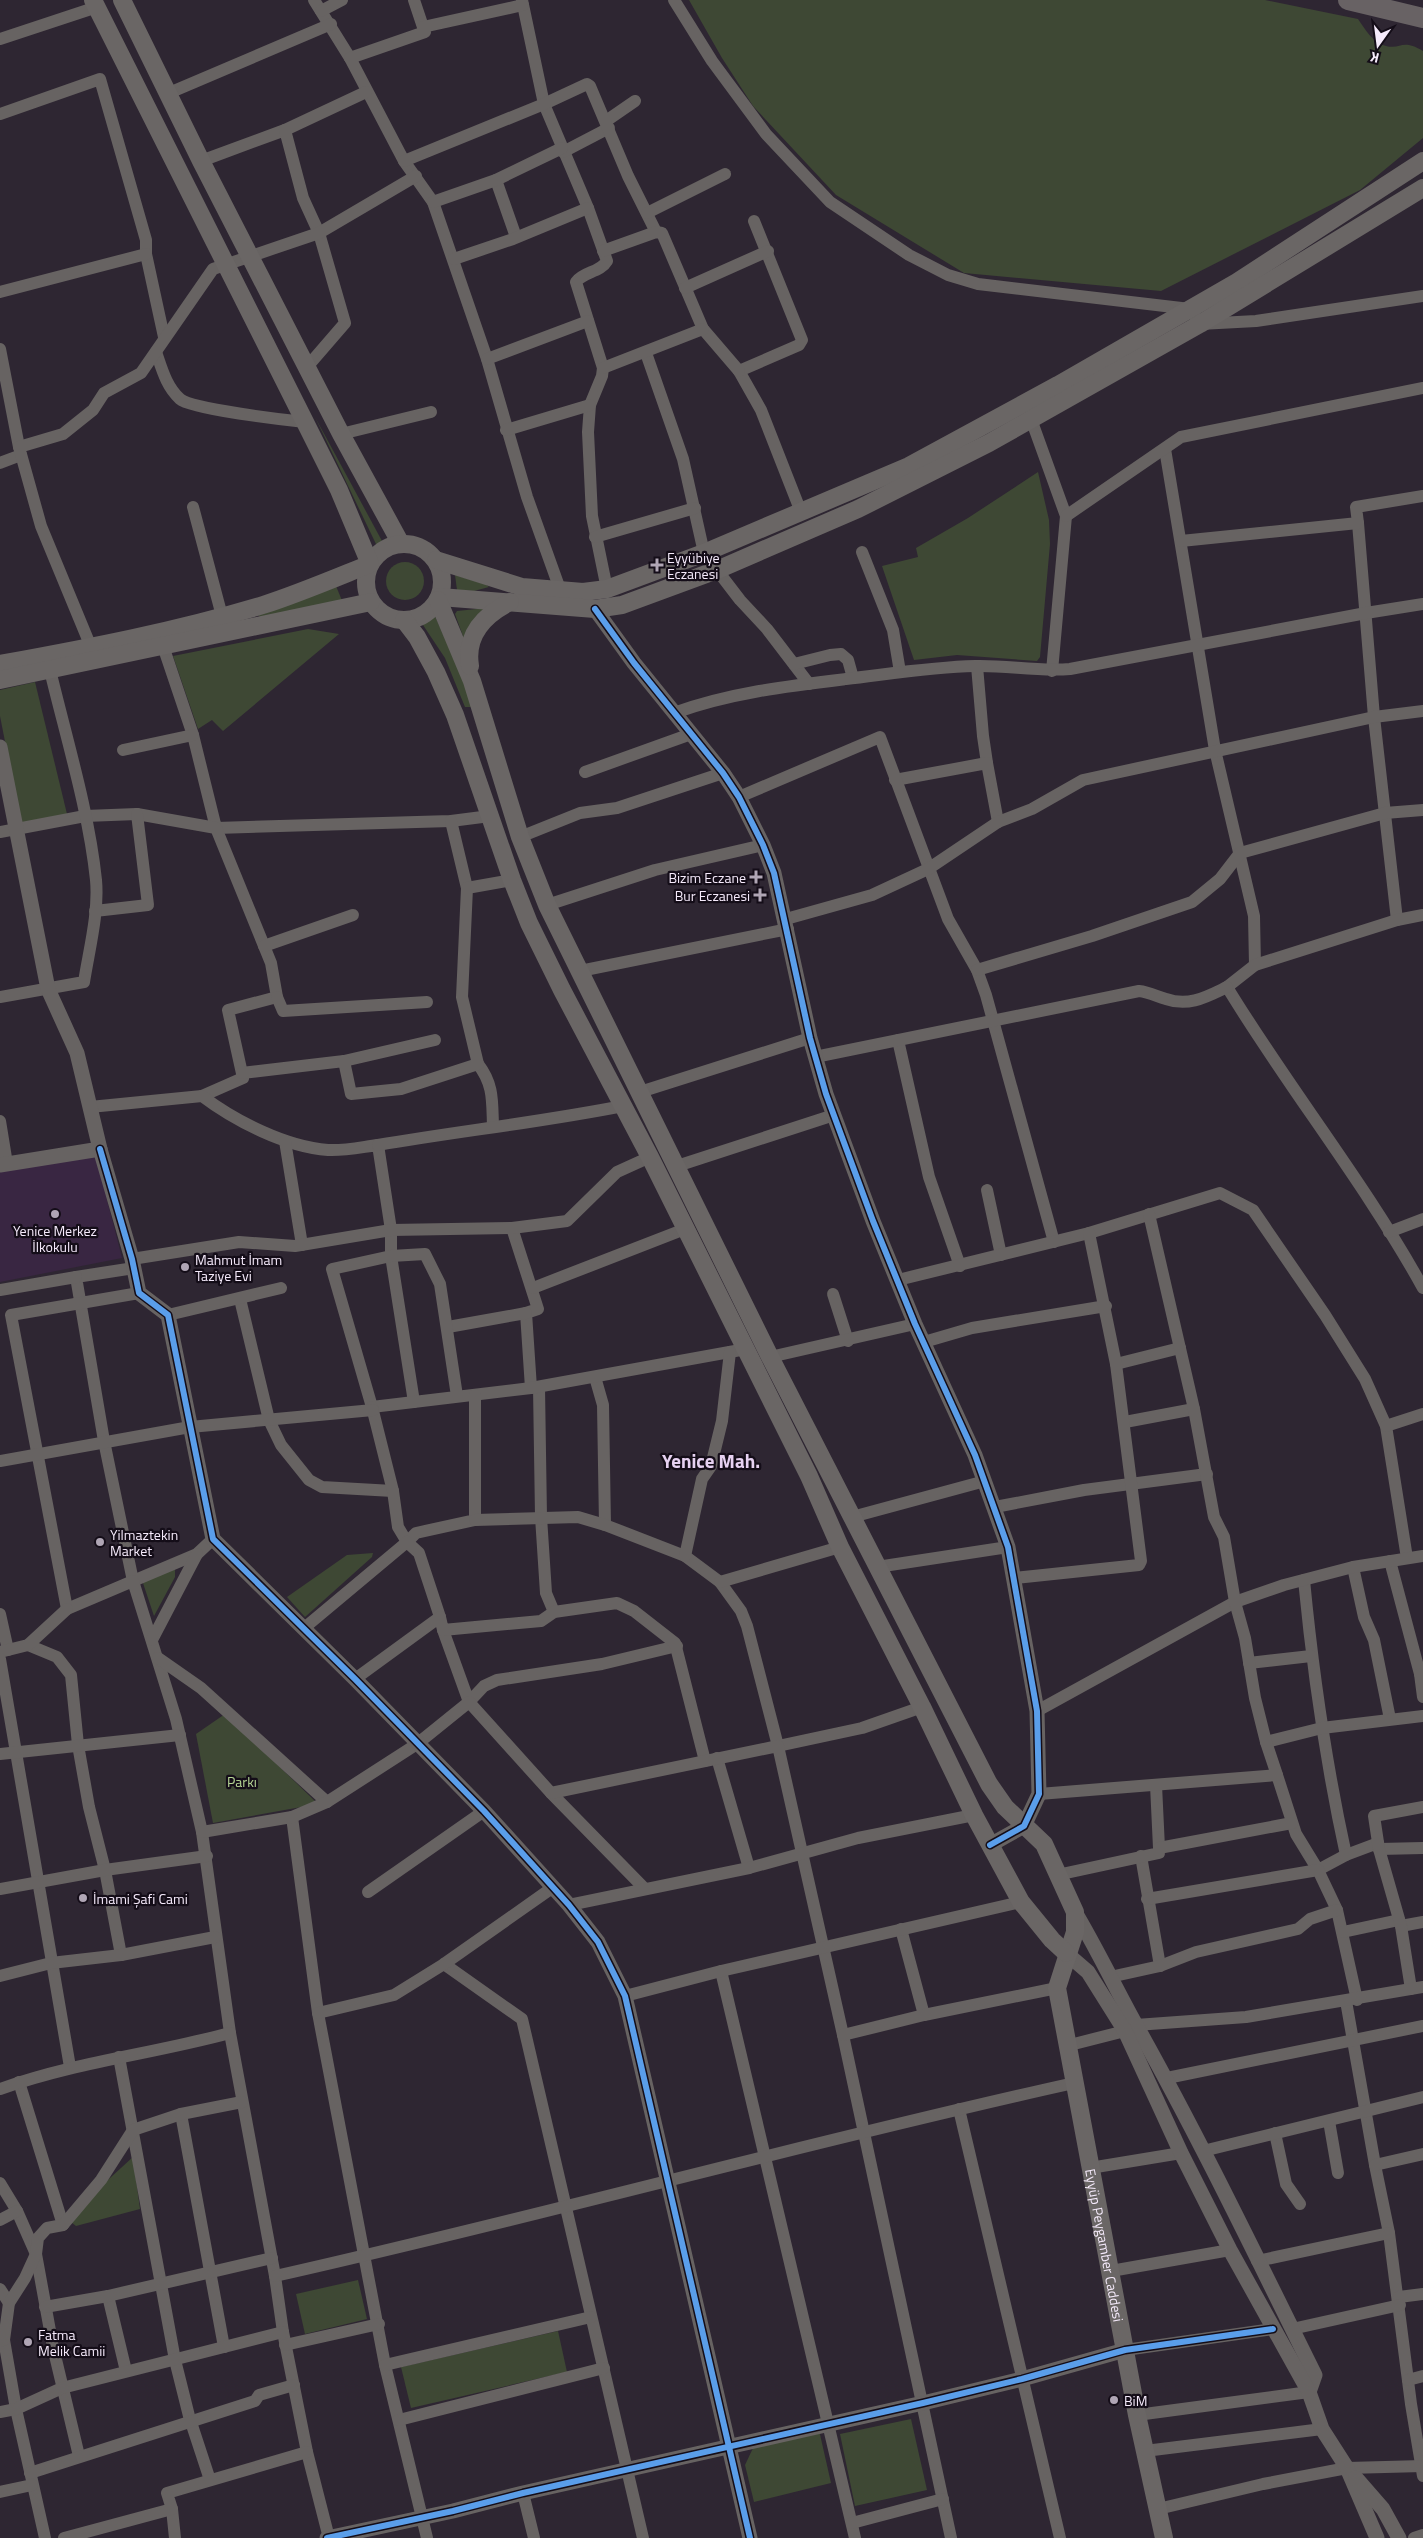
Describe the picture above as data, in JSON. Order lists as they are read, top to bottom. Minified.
{"streets":{"main road":["Eyyüp Peygamber Caddesi"]},"districts":["Yenice Mah."],"parks":["Parkı"],"places":{"health":["Eyyübiye Eczanesi","Bizim Eczane","Bur Eczanesi"],"other":["Yenice Merkez İlkokulu","Mahmut İmam Taziye Evi","Yilmaztekin Market","İmami Şafi Cami","Fatma Melik Camii","BiM"]},"north":"bottom"}
